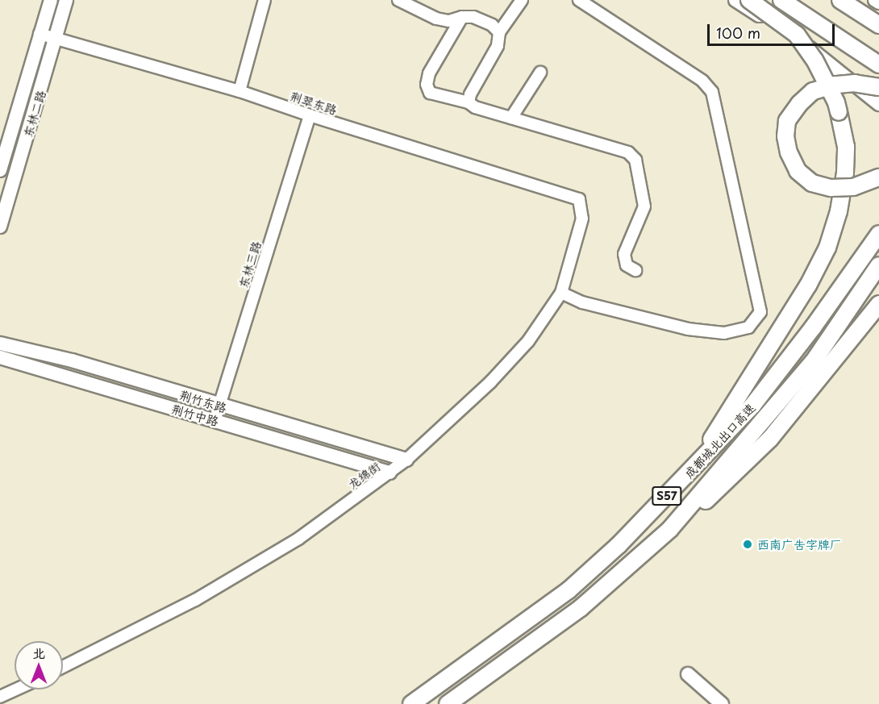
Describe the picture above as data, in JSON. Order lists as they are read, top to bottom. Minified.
{"streets":{"highway":["成都城北出口高速","S57"],"main road":["东林二路","荆竹东路","荆竹中路"],"street":["荆翠东路","东林三路","龙绵街"]},"crossings":[["荆翠东路","东林二路"],["荆翠东路","东林三路"],["荆翠东路","龙绵街"],["东林三路","荆竹东路"],["东林三路","荆竹中路"],["荆竹东路","龙绵街"],["荆竹中路","龙绵街"]],"places":["西南广告字牌厂"],"scale_bar":"100 m","north":"top"}
